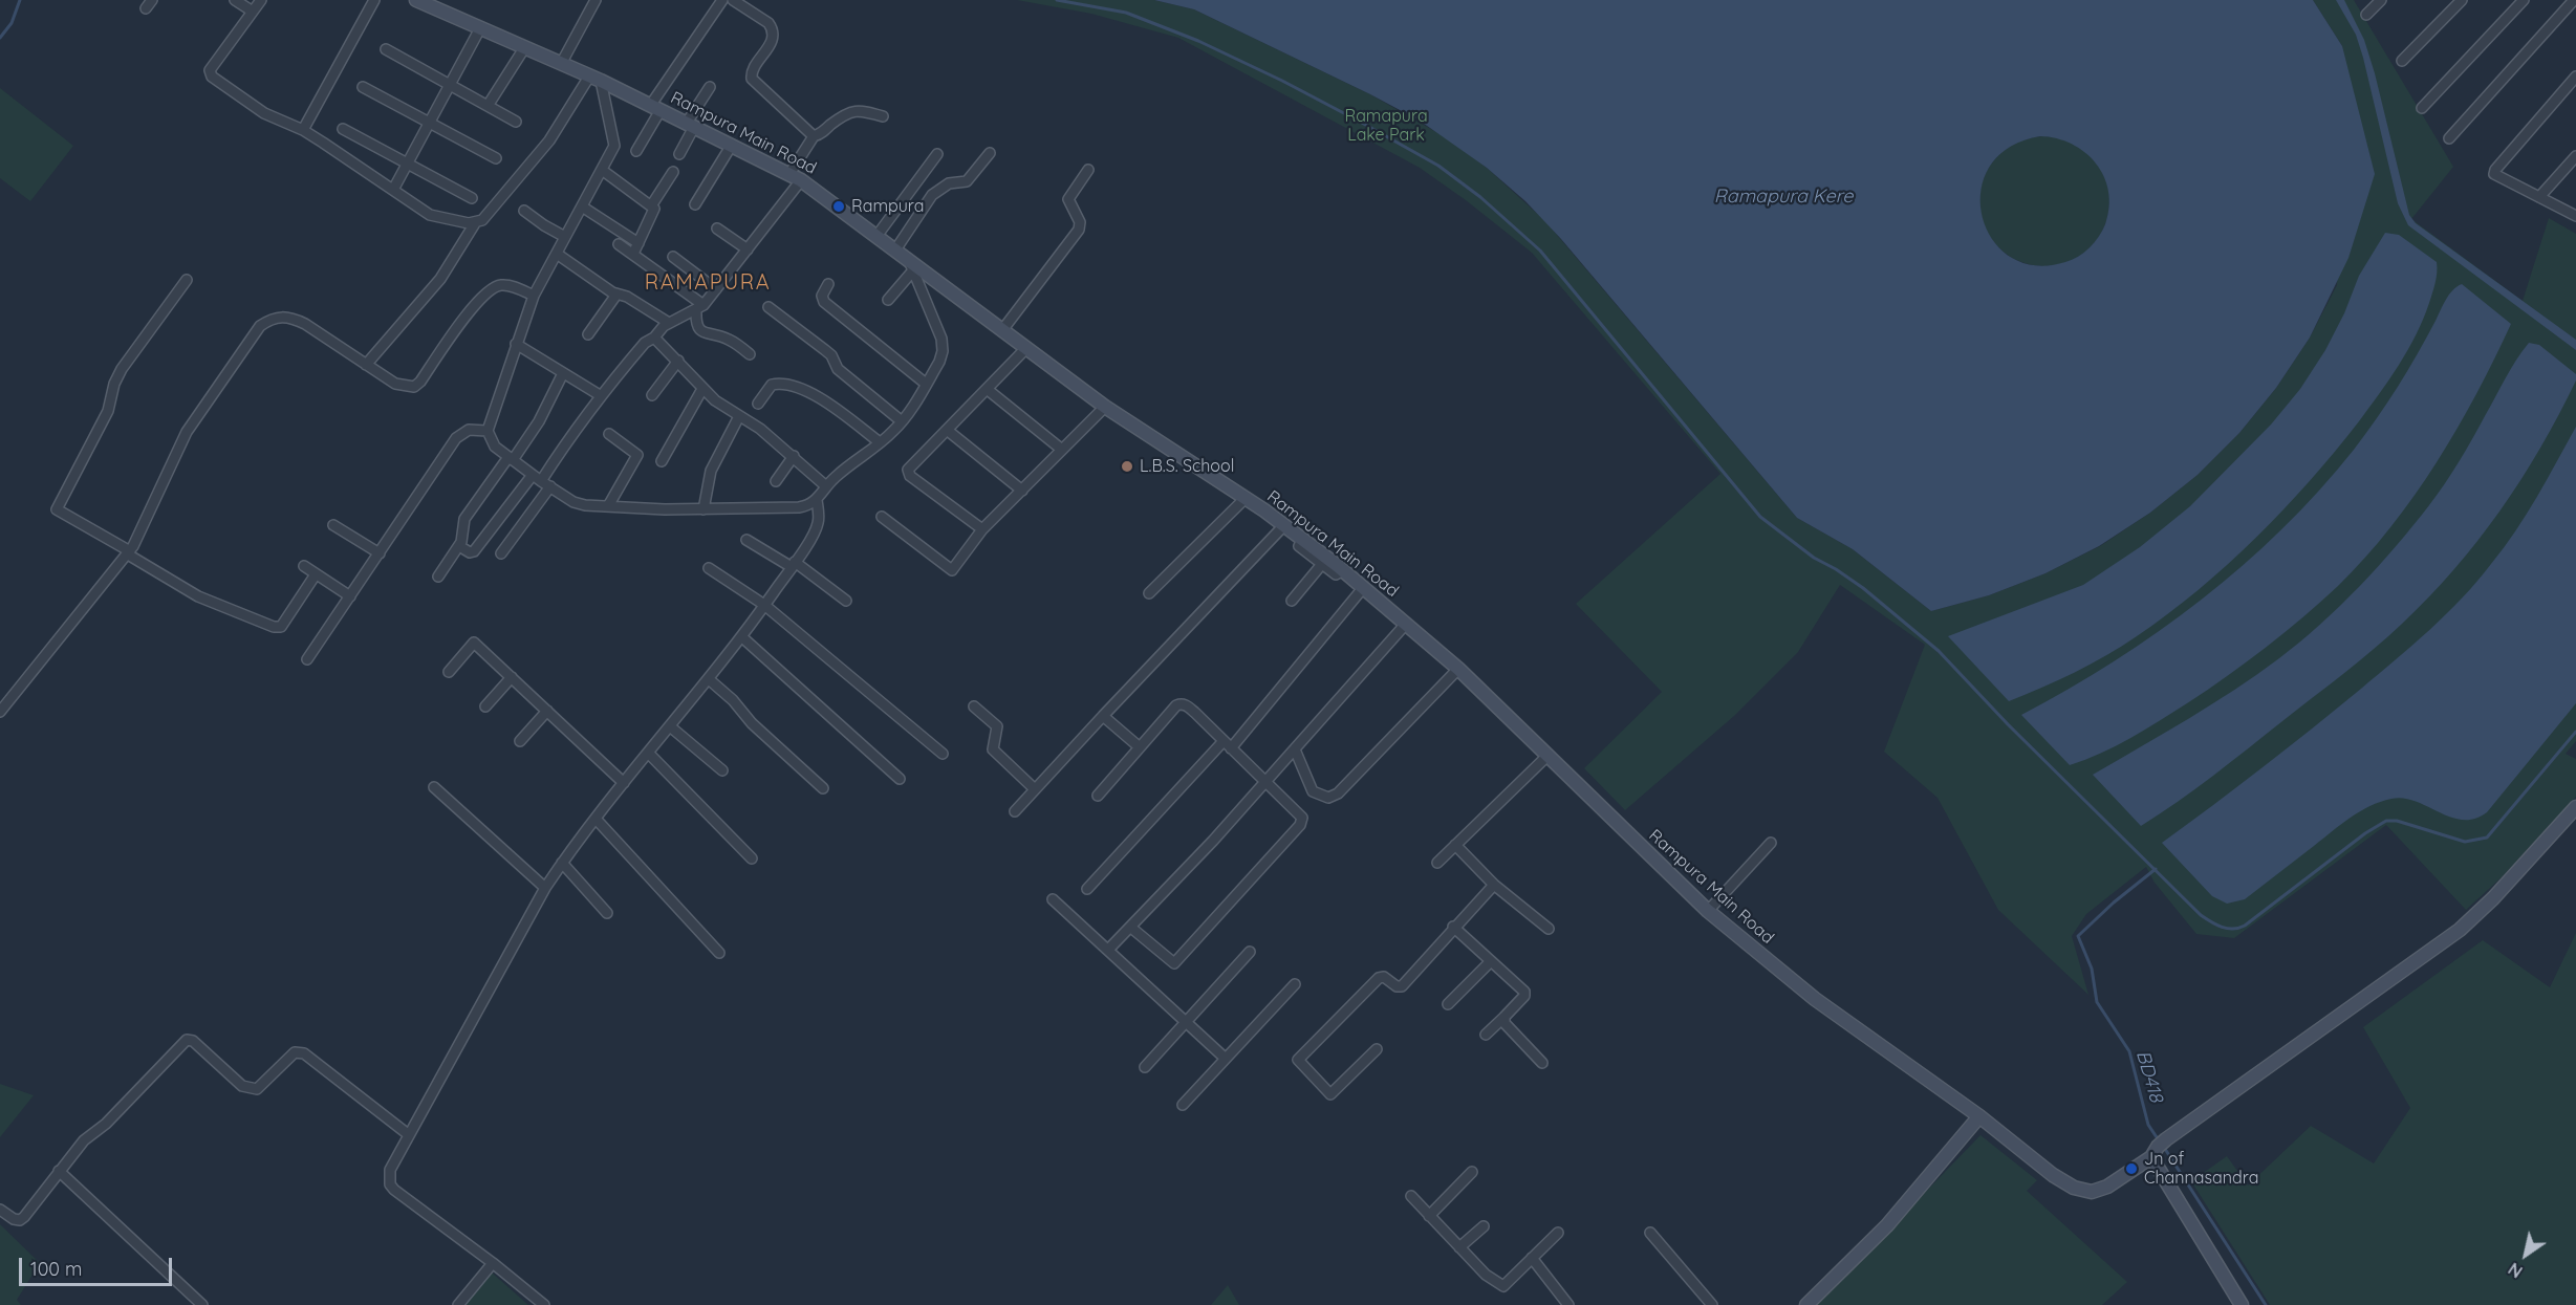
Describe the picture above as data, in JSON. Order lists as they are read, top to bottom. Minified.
{"streets":{"main road":["Rampura Main Road"]},"districts":["RAMAPURA"],"water":["Ramapura Kere","BD418"],"parks":["Ramapura Lake Park"],"places":["Rampura","L.B.S. School","Jn of Channasandra"],"scale_bar":"100 m","north":"bottom left"}
